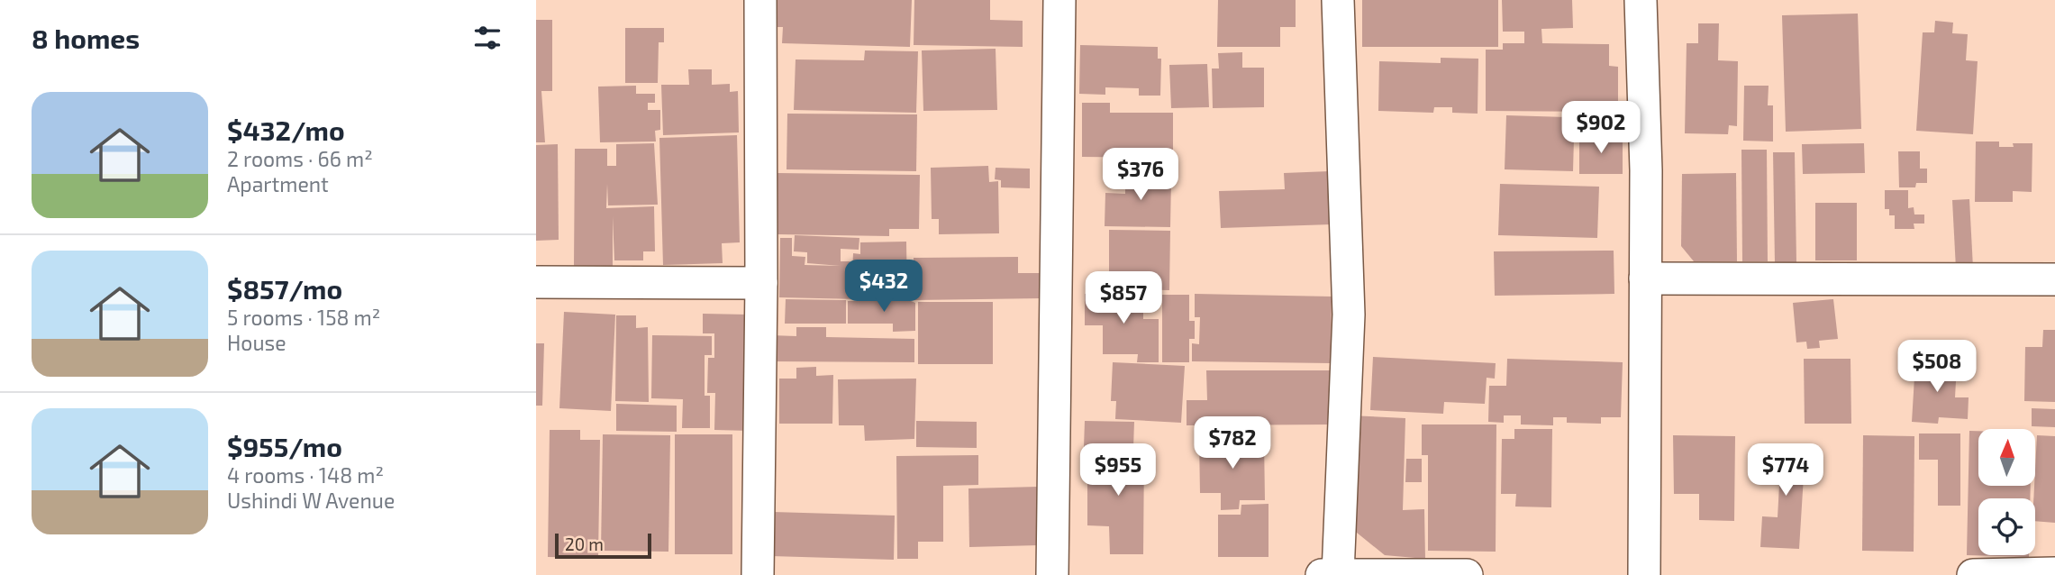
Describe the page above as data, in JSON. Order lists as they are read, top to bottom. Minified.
{"scale_bar":"20 m","north":"top","page":{"heading":"8 homes","list":[{"name":"$432/mo","note":"2 rooms · 66 m² · Apartment"},{"name":"$857/mo","note":"5 rooms · 158 m² · House"},{"name":"$955/mo","note":"4 rooms · 148 m² · Ushindi W Avenue"}],"price":["$902","$376","$432","$857","$508","$782","$955","$774"],"scale":"20 m"}}
